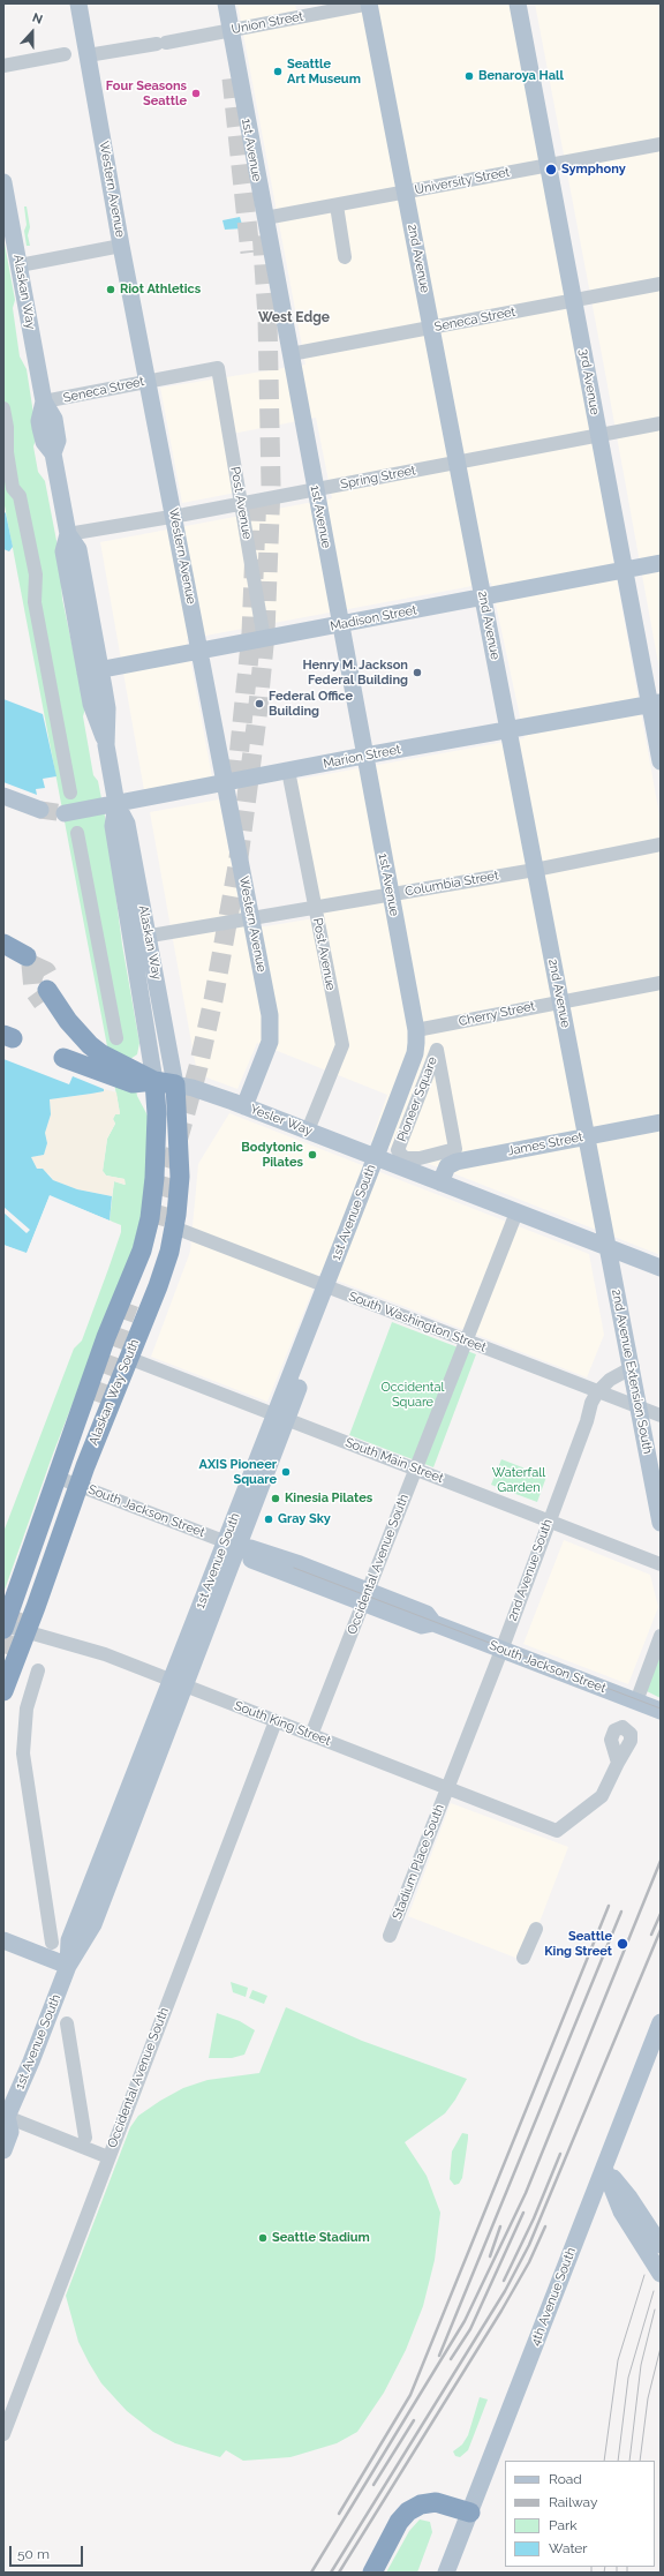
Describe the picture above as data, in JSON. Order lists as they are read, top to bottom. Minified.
{"streets":{"highway":["Alaskan Way South"],"main road":["1st Avenue","Western Avenue","2nd Avenue","Alaskan Way","3rd Avenue","Madison Street","Marion Street","Yesler Way","James Street","1st Avenue South","2nd Avenue Extension South","South Jackson Street","4th Avenue South"],"street":["Union Street","University Street","Seneca Street","Spring Street","Post Avenue","Columbia Street","Cherry Street","Pioneer Square","South Washington Street","South Main Street","Occidental Avenue South","2nd Avenue South","South King Street","Stadium Place South"]},"crossings":[["Union Street","1st Avenue"],["Union Street","Western Avenue"],["Union Street","2nd Avenue"],["1st Avenue","University Street"],["1st Avenue","Seneca Street"],["1st Avenue","Spring Street"],["1st Avenue","Madison Street"],["1st Avenue","Marion Street"],["1st Avenue","Columbia Street"],["1st Avenue","Cherry Street"],["1st Avenue","Yesler Way"],["1st Avenue","1st Avenue South"],["University Street","2nd Avenue"],["University Street","3rd Avenue"],["Western Avenue","Seneca Street"],["Western Avenue","Spring Street"],["Western Avenue","Madison Street"],["Western Avenue","Marion Street"],["Western Avenue","Columbia Street"],["Western Avenue","Yesler Way"],["2nd Avenue","Seneca Street"],["2nd Avenue","Spring Street"],["2nd Avenue","Madison Street"],["2nd Avenue","Marion Street"],["2nd Avenue","Columbia Street"],["2nd Avenue","Cherry Street"],["2nd Avenue","Yesler Way"],["2nd Avenue","James Street"],["2nd Avenue","2nd Avenue Extension South"],["Alaskan Way","Seneca Street"],["Alaskan Way","Spring Street"],["Alaskan Way","Madison Street"],["Alaskan Way","Marion Street"],["Alaskan Way","Columbia Street"],["Alaskan Way","Yesler Way"],["Alaskan Way","Alaskan Way South"],["Seneca Street","3rd Avenue"],["Seneca Street","Post Avenue"],["3rd Avenue","Spring Street"],["3rd Avenue","Madison Street"],["3rd Avenue","Marion Street"],["Spring Street","Post Avenue"],["Post Avenue","Madison Street"],["Post Avenue","Marion Street"],["Post Avenue","Columbia Street"],["Post Avenue","Yesler Way"],["Yesler Way","James Street"],["Yesler Way","1st Avenue South"],["Yesler Way","2nd Avenue Extension South"],["Yesler Way","Alaskan Way South"],["Yesler Way","Occidental Avenue South"],["1st Avenue South","South Washington Street"],["1st Avenue South","South Main Street"],["1st Avenue South","South Jackson Street"],["1st Avenue South","South King Street"],["South Washington Street","2nd Avenue Extension South"],["South Washington Street","Alaskan Way South"],["South Washington Street","Occidental Avenue South"],["South Washington Street","2nd Avenue South"],["2nd Avenue Extension South","2nd Avenue South"],["Alaskan Way South","South Main Street"],["Alaskan Way South","South Jackson Street"],["Alaskan Way South","South King Street"],["South Main Street","Occidental Avenue South"],["South Main Street","2nd Avenue South"],["South Jackson Street","Occidental Avenue South"],["South Jackson Street","2nd Avenue South"],["Occidental Avenue South","South King Street"],["2nd Avenue South","South King Street"],["2nd Avenue South","Stadium Place South"],["South King Street","Stadium Place South"]],"districts":["West Edge"],"parks":["Occidental Square","Waterfall Garden"],"places":["Seattle Art Museum","Benaroya Hall","Four Seasons Seattle","Symphony","Riot Athletics","Henry M. Jackson Federal Building","Federal Office Building","Bodytonic Pilates","AXIS Pioneer Square","Kinesia Pilates","Gray Sky","Seattle King Street","Seattle Stadium"],"legend":["Road","Railway","Park","Water"],"scale_bar":"50 m","north":"top"}
